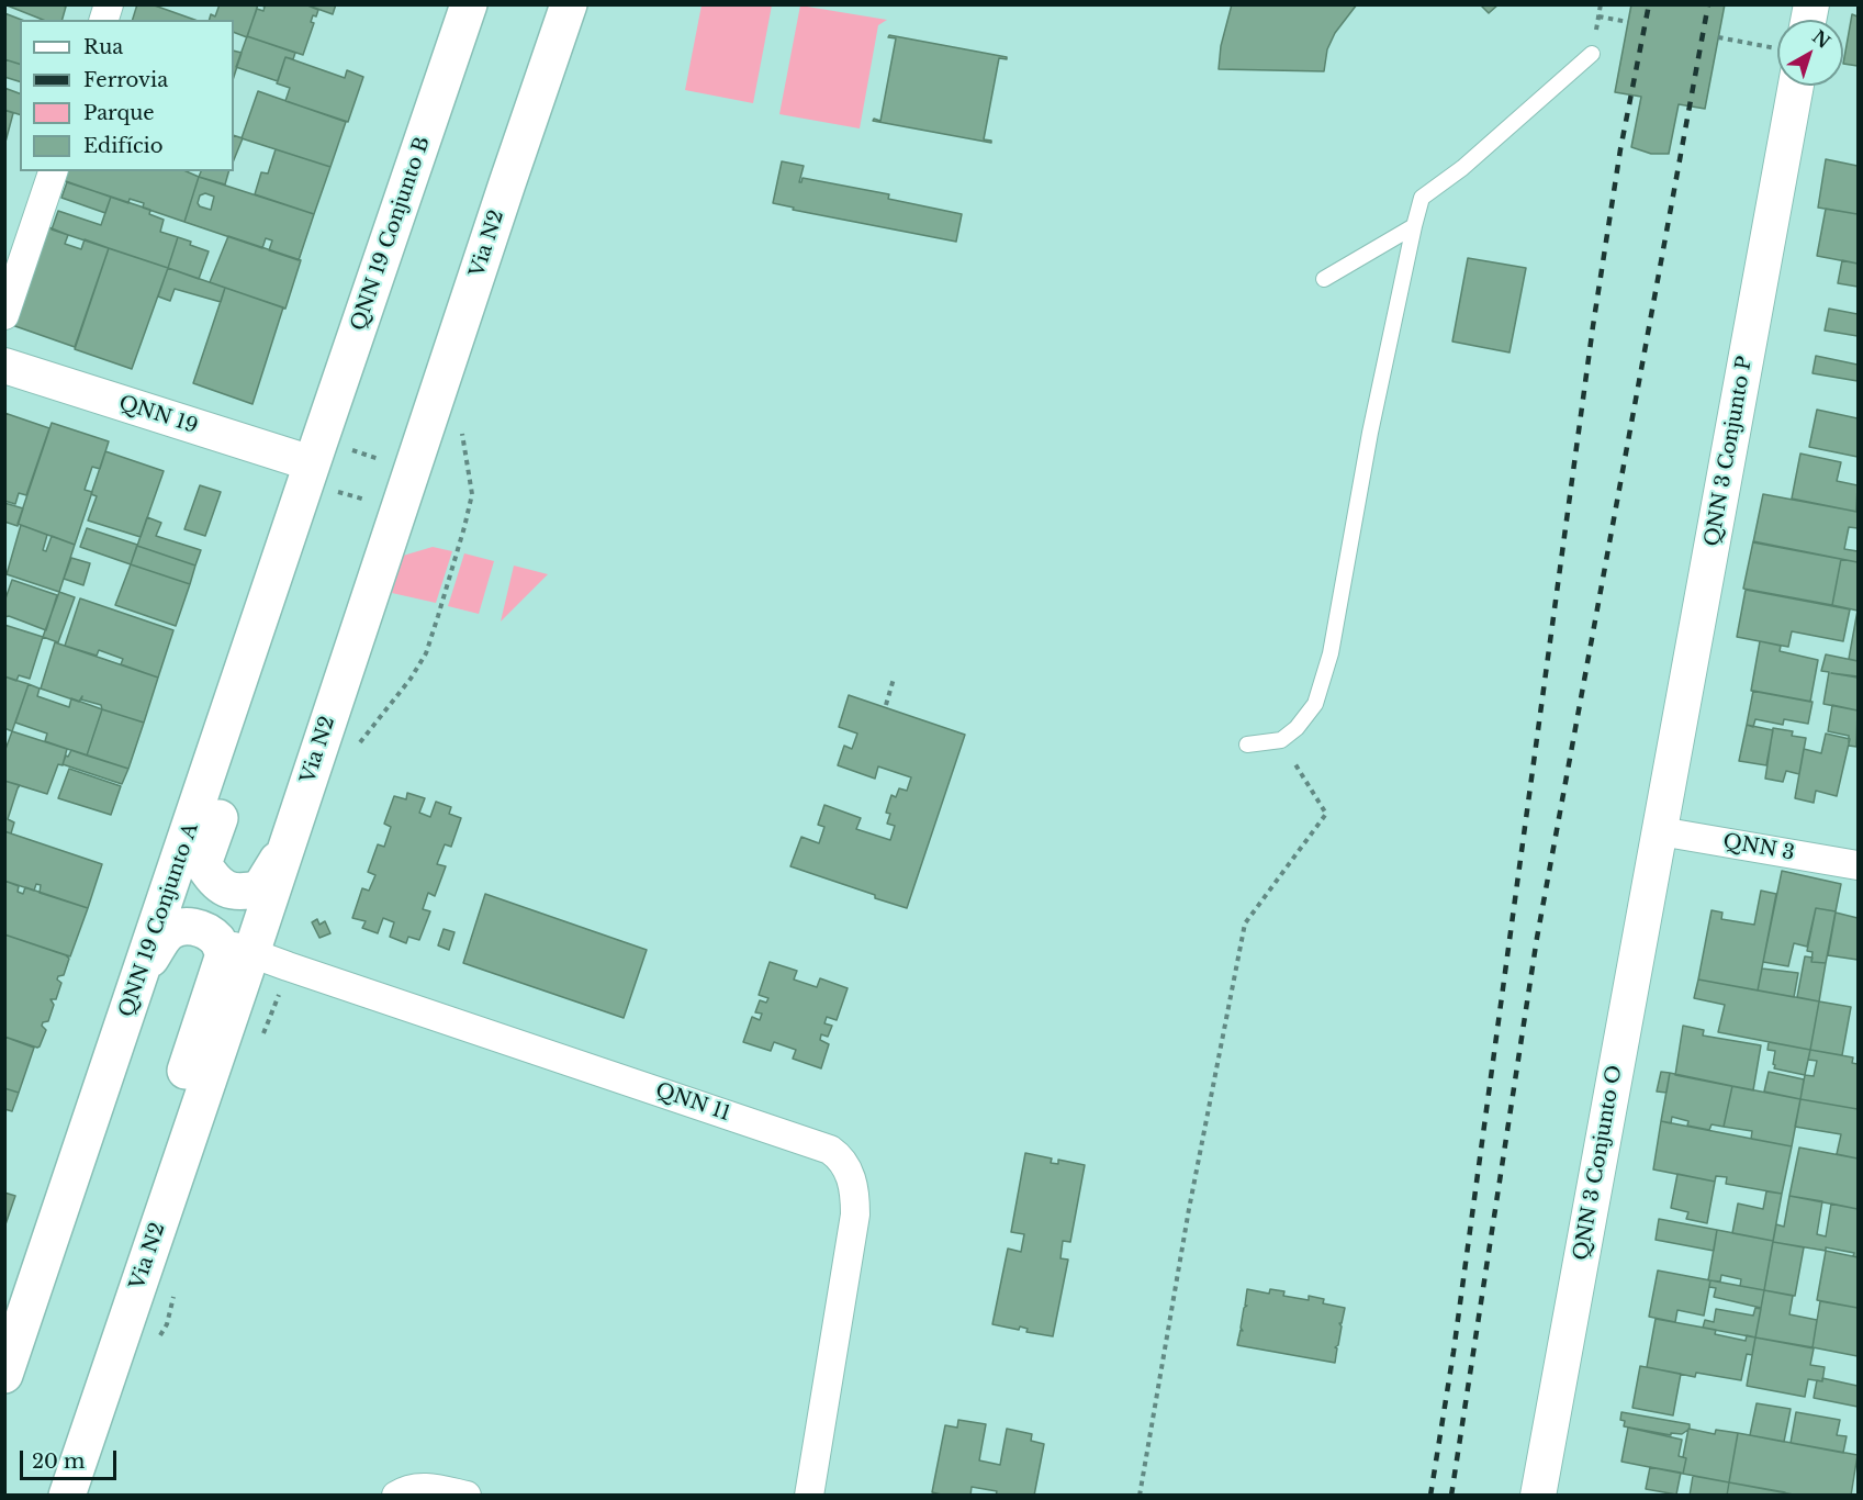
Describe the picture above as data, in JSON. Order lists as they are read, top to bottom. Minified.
{"streets":{"main road":["QNN 19 Conjunto B","Via N2","QNN 19 Conjunto A"],"street":["QNN 19","QNN 3 Conjunto P","QNN 3","QNN 11","QNN 3 Conjunto O"]},"crossings":[["QNN 19 Conjunto B","QNN 19"],["QNN 19 Conjunto B","QNN 19 Conjunto A"],["Via N2","QNN 11"],["QNN 19","QNN 19 Conjunto A"],["QNN 3 Conjunto P","QNN 3"],["QNN 3 Conjunto P","QNN 3 Conjunto O"],["QNN 3","QNN 3 Conjunto O"]],"legend":["Rua","Ferrovia","Parque","Edifício"],"scale_bar":"20 m","north":"top right"}
